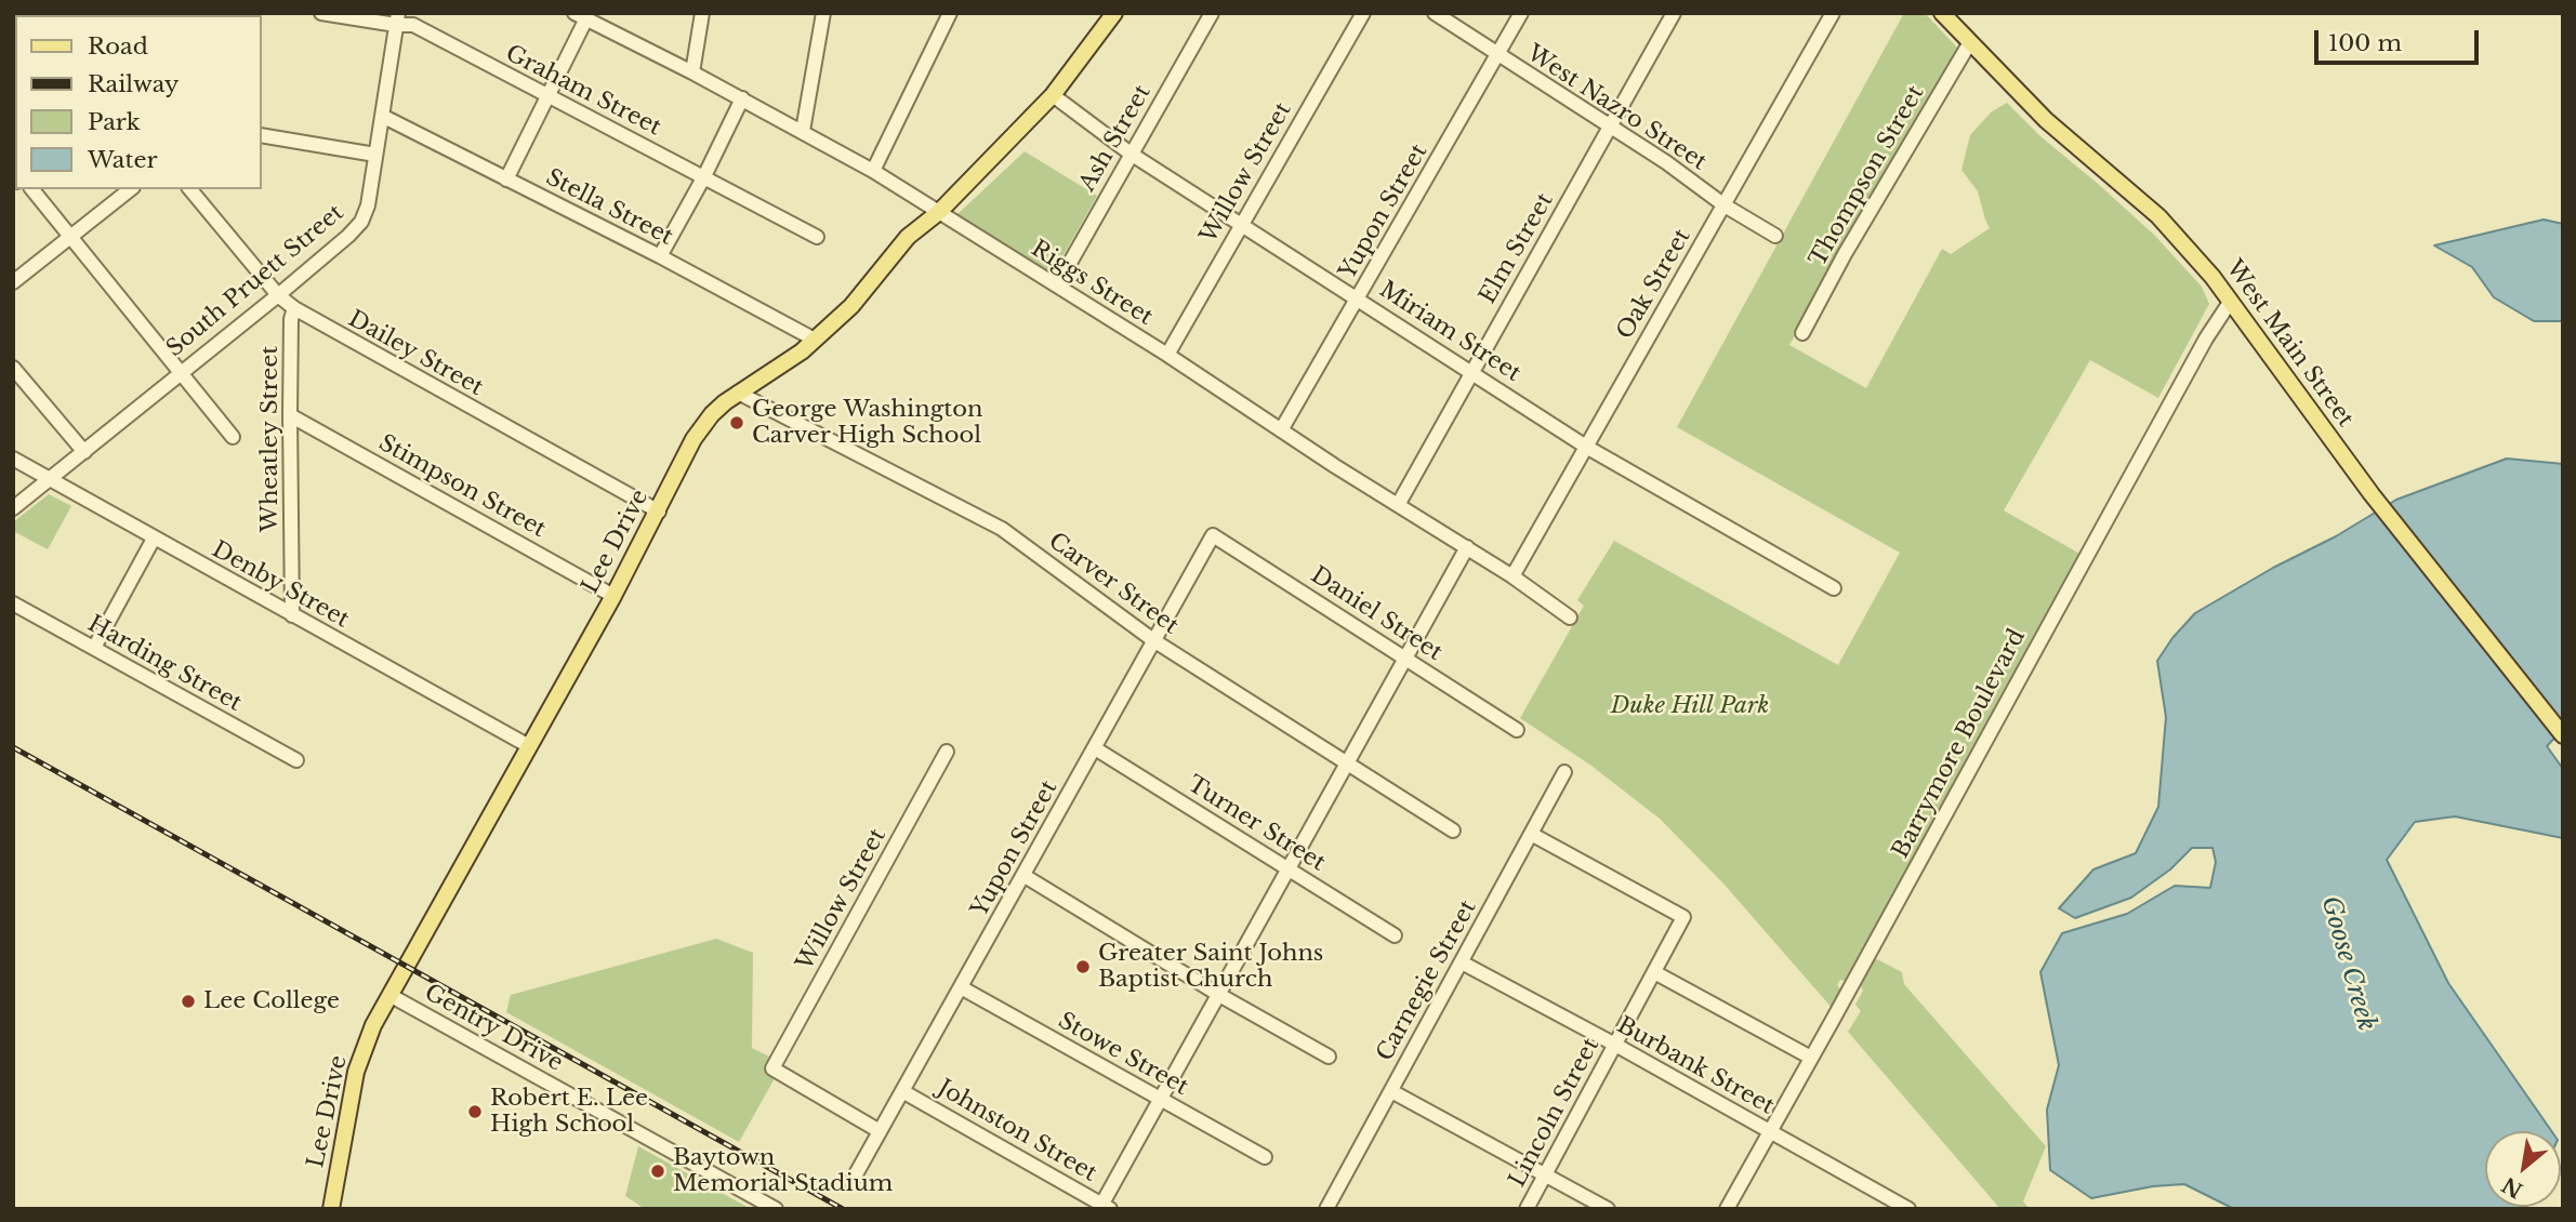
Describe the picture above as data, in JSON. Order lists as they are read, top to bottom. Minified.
{"streets":{"main road":["West Main Street","Lee Drive"],"street":["Graham Street","West Nazro Street","Ash Street","Willow Street","Thompson Street","Stella Street","Yupon Street","Elm Street","South Pruett Street","Riggs Street","Oak Street","Miriam Street","Dailey Street","Wheatley Street","Stimpson Street","Carver Street","Denby Street","Daniel Street","Harding Street","Barrymore Boulevard","Turner Street","Carnegie Street","Gentry Drive","Stowe Street","Burbank Street","Lincoln Street","Johnston Street"]},"crossings":[["Graham Street","South Pruett Street"],["West Nazro Street","Yupon Street"],["West Nazro Street","Elm Street"],["West Nazro Street","Oak Street"],["Ash Street","Riggs Street"],["Ash Street","Miriam Street"],["Willow Street","Yupon Street"],["Willow Street","Riggs Street"],["Willow Street","Miriam Street"],["Thompson Street","West Main Street"],["Stella Street","South Pruett Street"],["Stella Street","Lee Drive"],["Yupon Street","Riggs Street"],["Yupon Street","Miriam Street"],["Yupon Street","Carver Street"],["Yupon Street","Daniel Street"],["Yupon Street","Turner Street"],["Yupon Street","Stowe Street"],["Yupon Street","Johnston Street"],["Elm Street","Riggs Street"],["Elm Street","Miriam Street"],["South Pruett Street","Dailey Street"],["South Pruett Street","Denby Street"],["Riggs Street","Oak Street"],["Riggs Street","Lee Drive"],["Oak Street","Miriam Street"],["Miriam Street","Lee Drive"],["West Main Street","Barrymore Boulevard"],["Dailey Street","Wheatley Street"],["Dailey Street","Lee Drive"],["Wheatley Street","Stimpson Street"],["Wheatley Street","Denby Street"],["Stimpson Street","Lee Drive"],["Lee Drive","Carver Street"],["Lee Drive","Denby Street"],["Lee Drive","Gentry Drive"],["Barrymore Boulevard","Burbank Street"],["Carnegie Street","Burbank Street"],["Carnegie Street","Lincoln Street"],["Burbank Street","Lincoln Street"]],"water":["Goose Creek"],"parks":["Duke Hill Park"],"places":["George Washington Carver High School","Greater Saint Johns Baptist Church","Lee College","Robert E. Lee High School","Baytown Memorial Stadium"],"legend":["Road","Railway","Park","Water"],"scale_bar":"100 m","north":"bottom left"}
